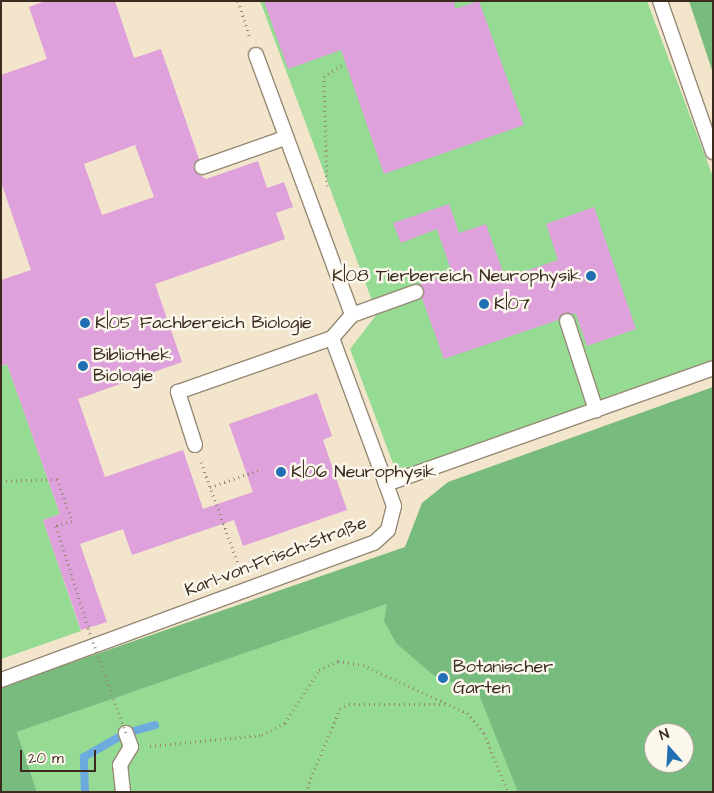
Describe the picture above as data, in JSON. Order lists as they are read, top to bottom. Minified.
{"streets":{"lane":["Karl-von-Frisch-Straße"]},"places":["K|08 Tierbereich Neurophysik","K|07","K|05 Fachbereich Biologie","Bibliothek Biologie","K|06 Neurophysik","Botanischer Garten"],"scale_bar":"20 m","north":"top"}
